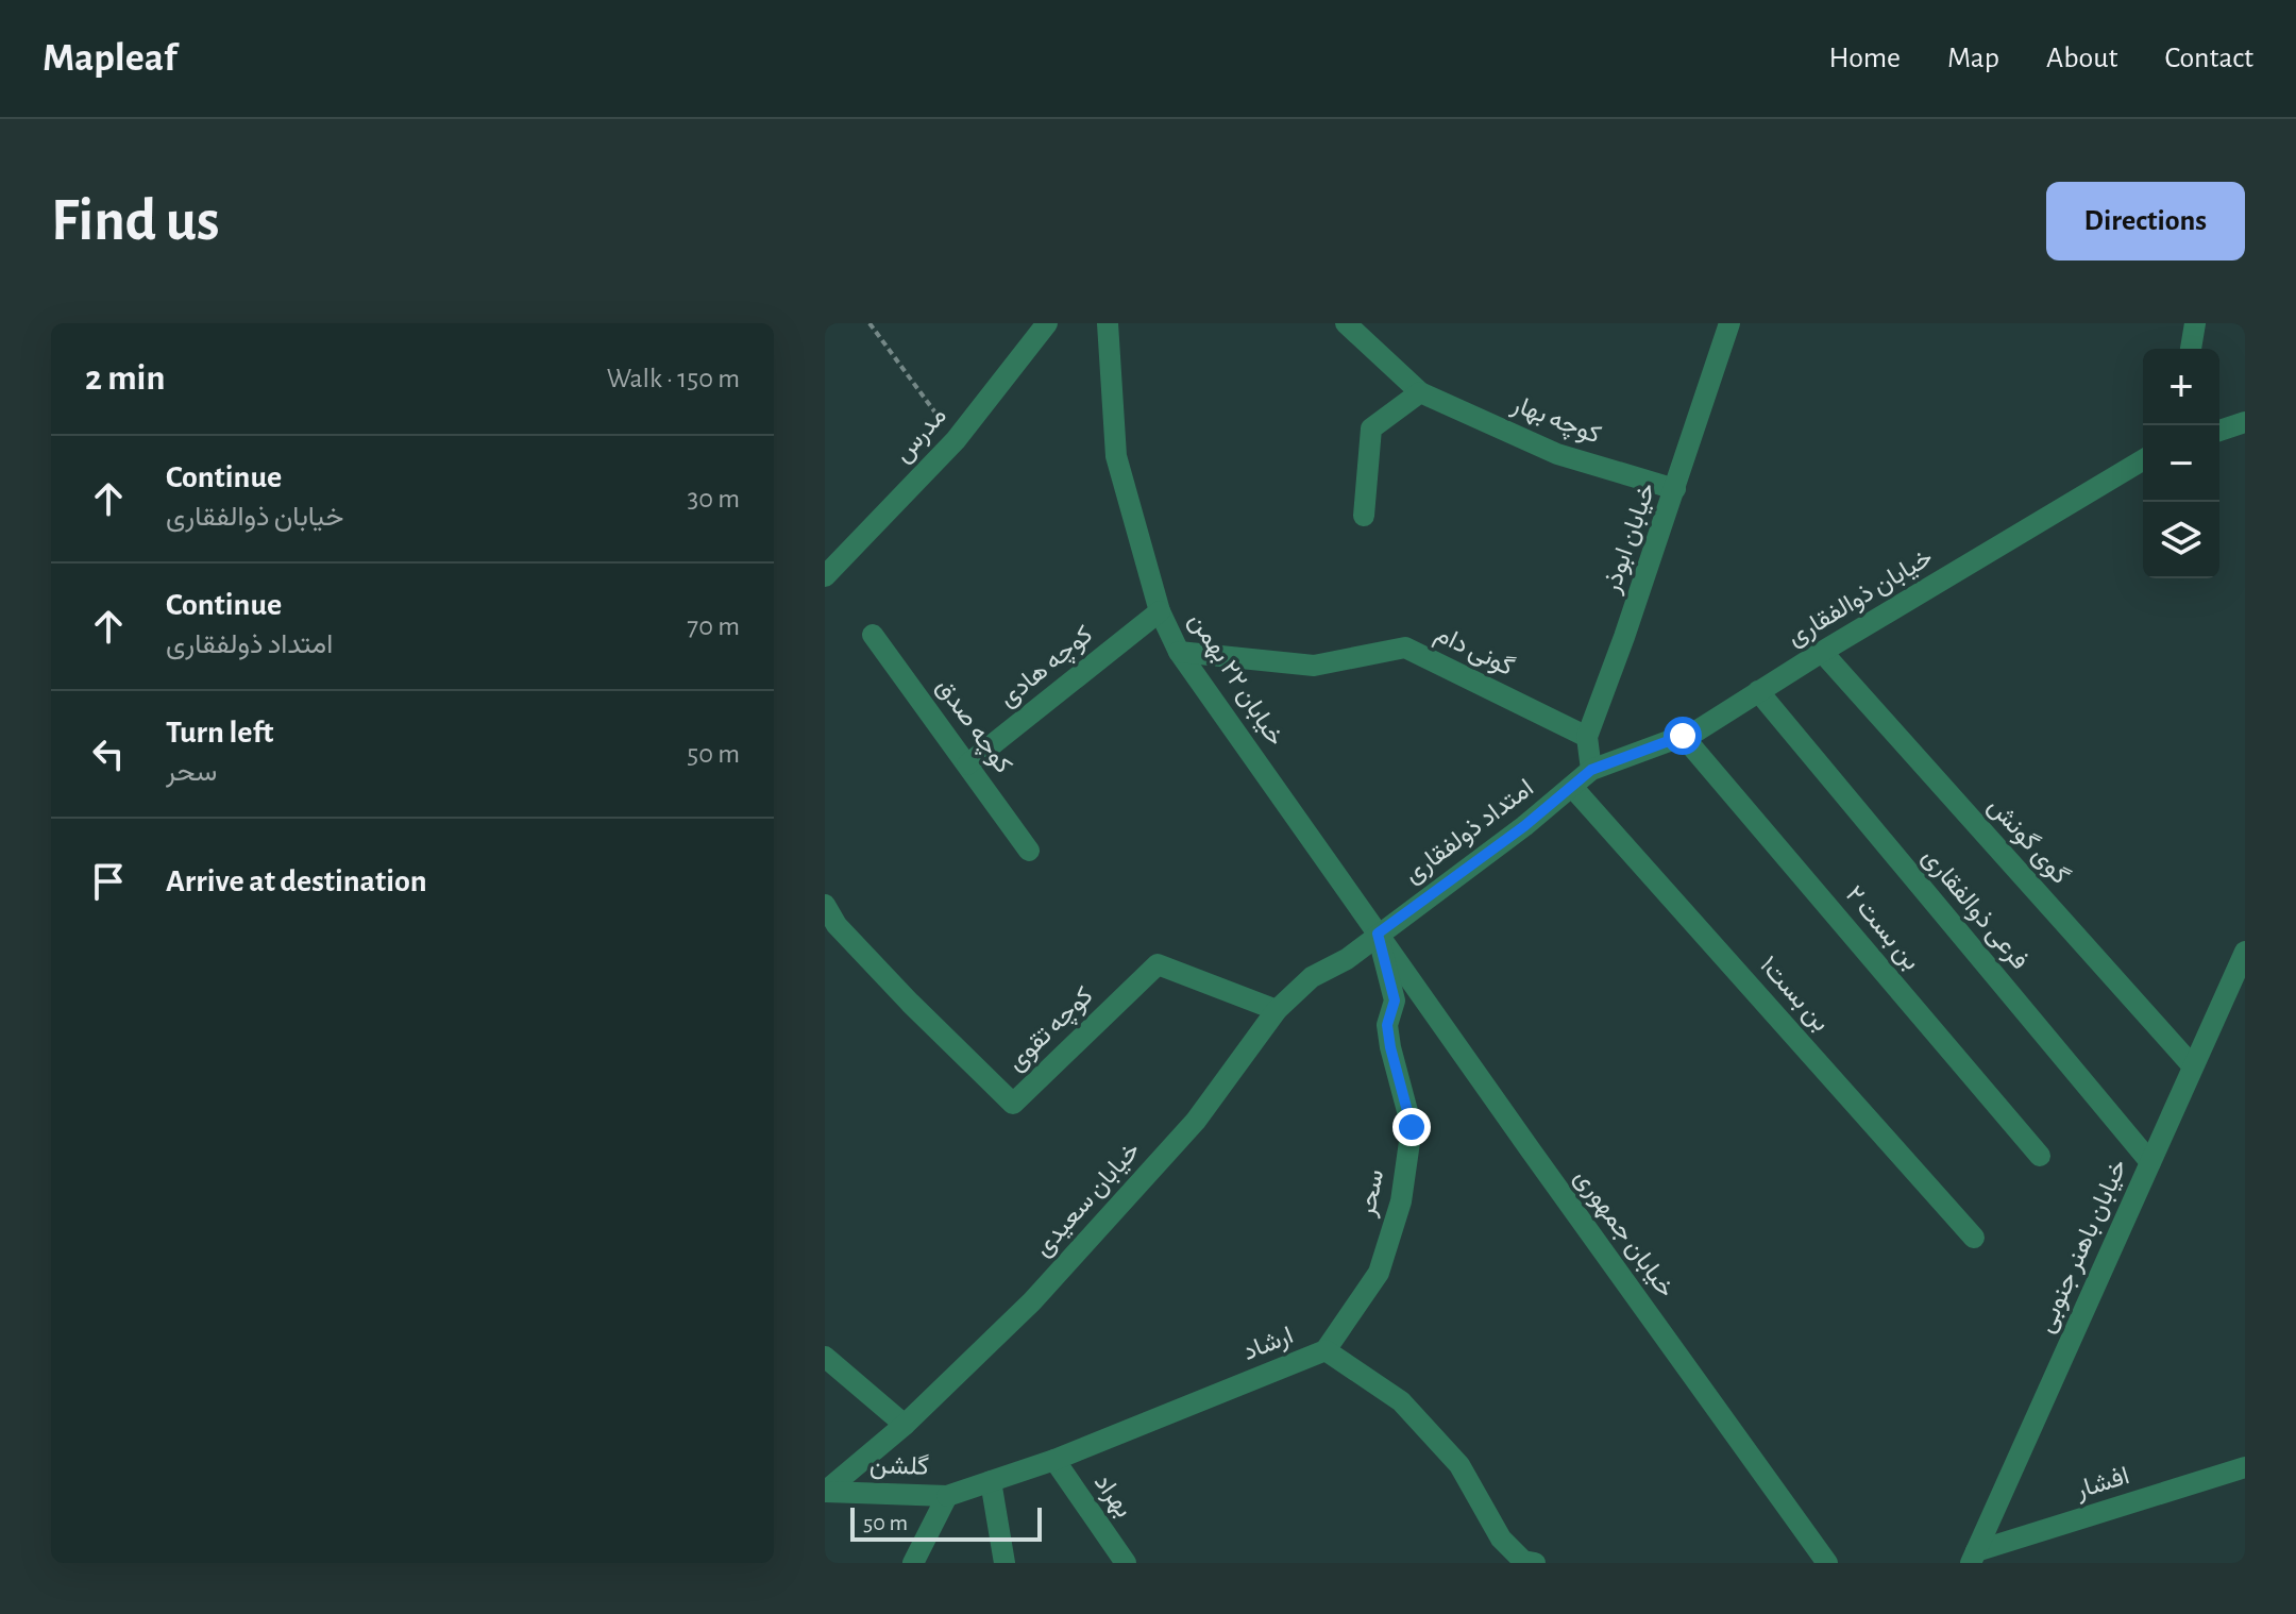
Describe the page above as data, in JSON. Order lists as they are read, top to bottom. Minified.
{"streets":{"street":["کوچه بهار","مدرس","خیابان ابوذر","خیابان ذوالفقاری","گونی دام","کوچه هادی","خیابان ۲۲ بهمن","کوچه صدق","امتداد ذولفقاری","گوی گونش","فرعی ذوالفقاری","بن بست ۲","بن بست۱","کوچه تقوی","سحر","خیابان سعیدی","خیابان جمهوری","خیابان باهنر جنوبی","ارشاد","گلشن","افشار","بهراد"]},"crossings":[["کوچه بهار","خیابان ابوذر"],["خیابان ابوذر","خیابان ذوالفقاری"],["خیابان ابوذر","گونی دام"],["خیابان ابوذر","امتداد ذولفقاری"],["خیابان ذوالفقاری","امتداد ذولفقاری"],["خیابان ذوالفقاری","گوی گونش"],["خیابان ذوالفقاری","فرعی ذوالفقاری"],["خیابان ذوالفقاری","بن بست ۲"],["گونی دام","خیابان ۲۲ بهمن"],["کوچه هادی","خیابان ۲۲ بهمن"],["کوچه هادی","کوچه صدق"],["خیابان ۲۲ بهمن","امتداد ذولفقاری"],["خیابان ۲۲ بهمن","سحر"],["خیابان ۲۲ بهمن","خیابان سعیدی"],["خیابان ۲۲ بهمن","خیابان جمهوری"],["امتداد ذولفقاری","بن بست۱"],["امتداد ذولفقاری","سحر"],["امتداد ذولفقاری","خیابان سعیدی"],["امتداد ذولفقاری","خیابان جمهوری"],["گوی گونش","خیابان باهنر جنوبی"],["فرعی ذوالفقاری","خیابان باهنر جنوبی"],["کوچه تقوی","خیابان سعیدی"],["سحر","خیابان سعیدی"],["سحر","خیابان جمهوری"],["سحر","ارشاد"],["خیابان سعیدی","خیابان جمهوری"],["خیابان سعیدی","گلشن"],["خیابان باهنر جنوبی","افشار"],["ارشاد","گلشن"],["ارشاد","بهراد"]],"scale_bar":"50 m","page":{"header":"Mapleaf","nav":["Home","Map","About","Contact"],"buttons":"Directions","title":"Find us","heading":["2 min","Walk · 150 m"],"map_buttons":["+","−"],"list":[["Continue","خیابان ذوالفقاری","30 m"],["Continue","امتداد ذولفقاری","70 m"],["Turn left","سحر","50 m"],"Arrive at destination"],"scale":"50 m"}}
